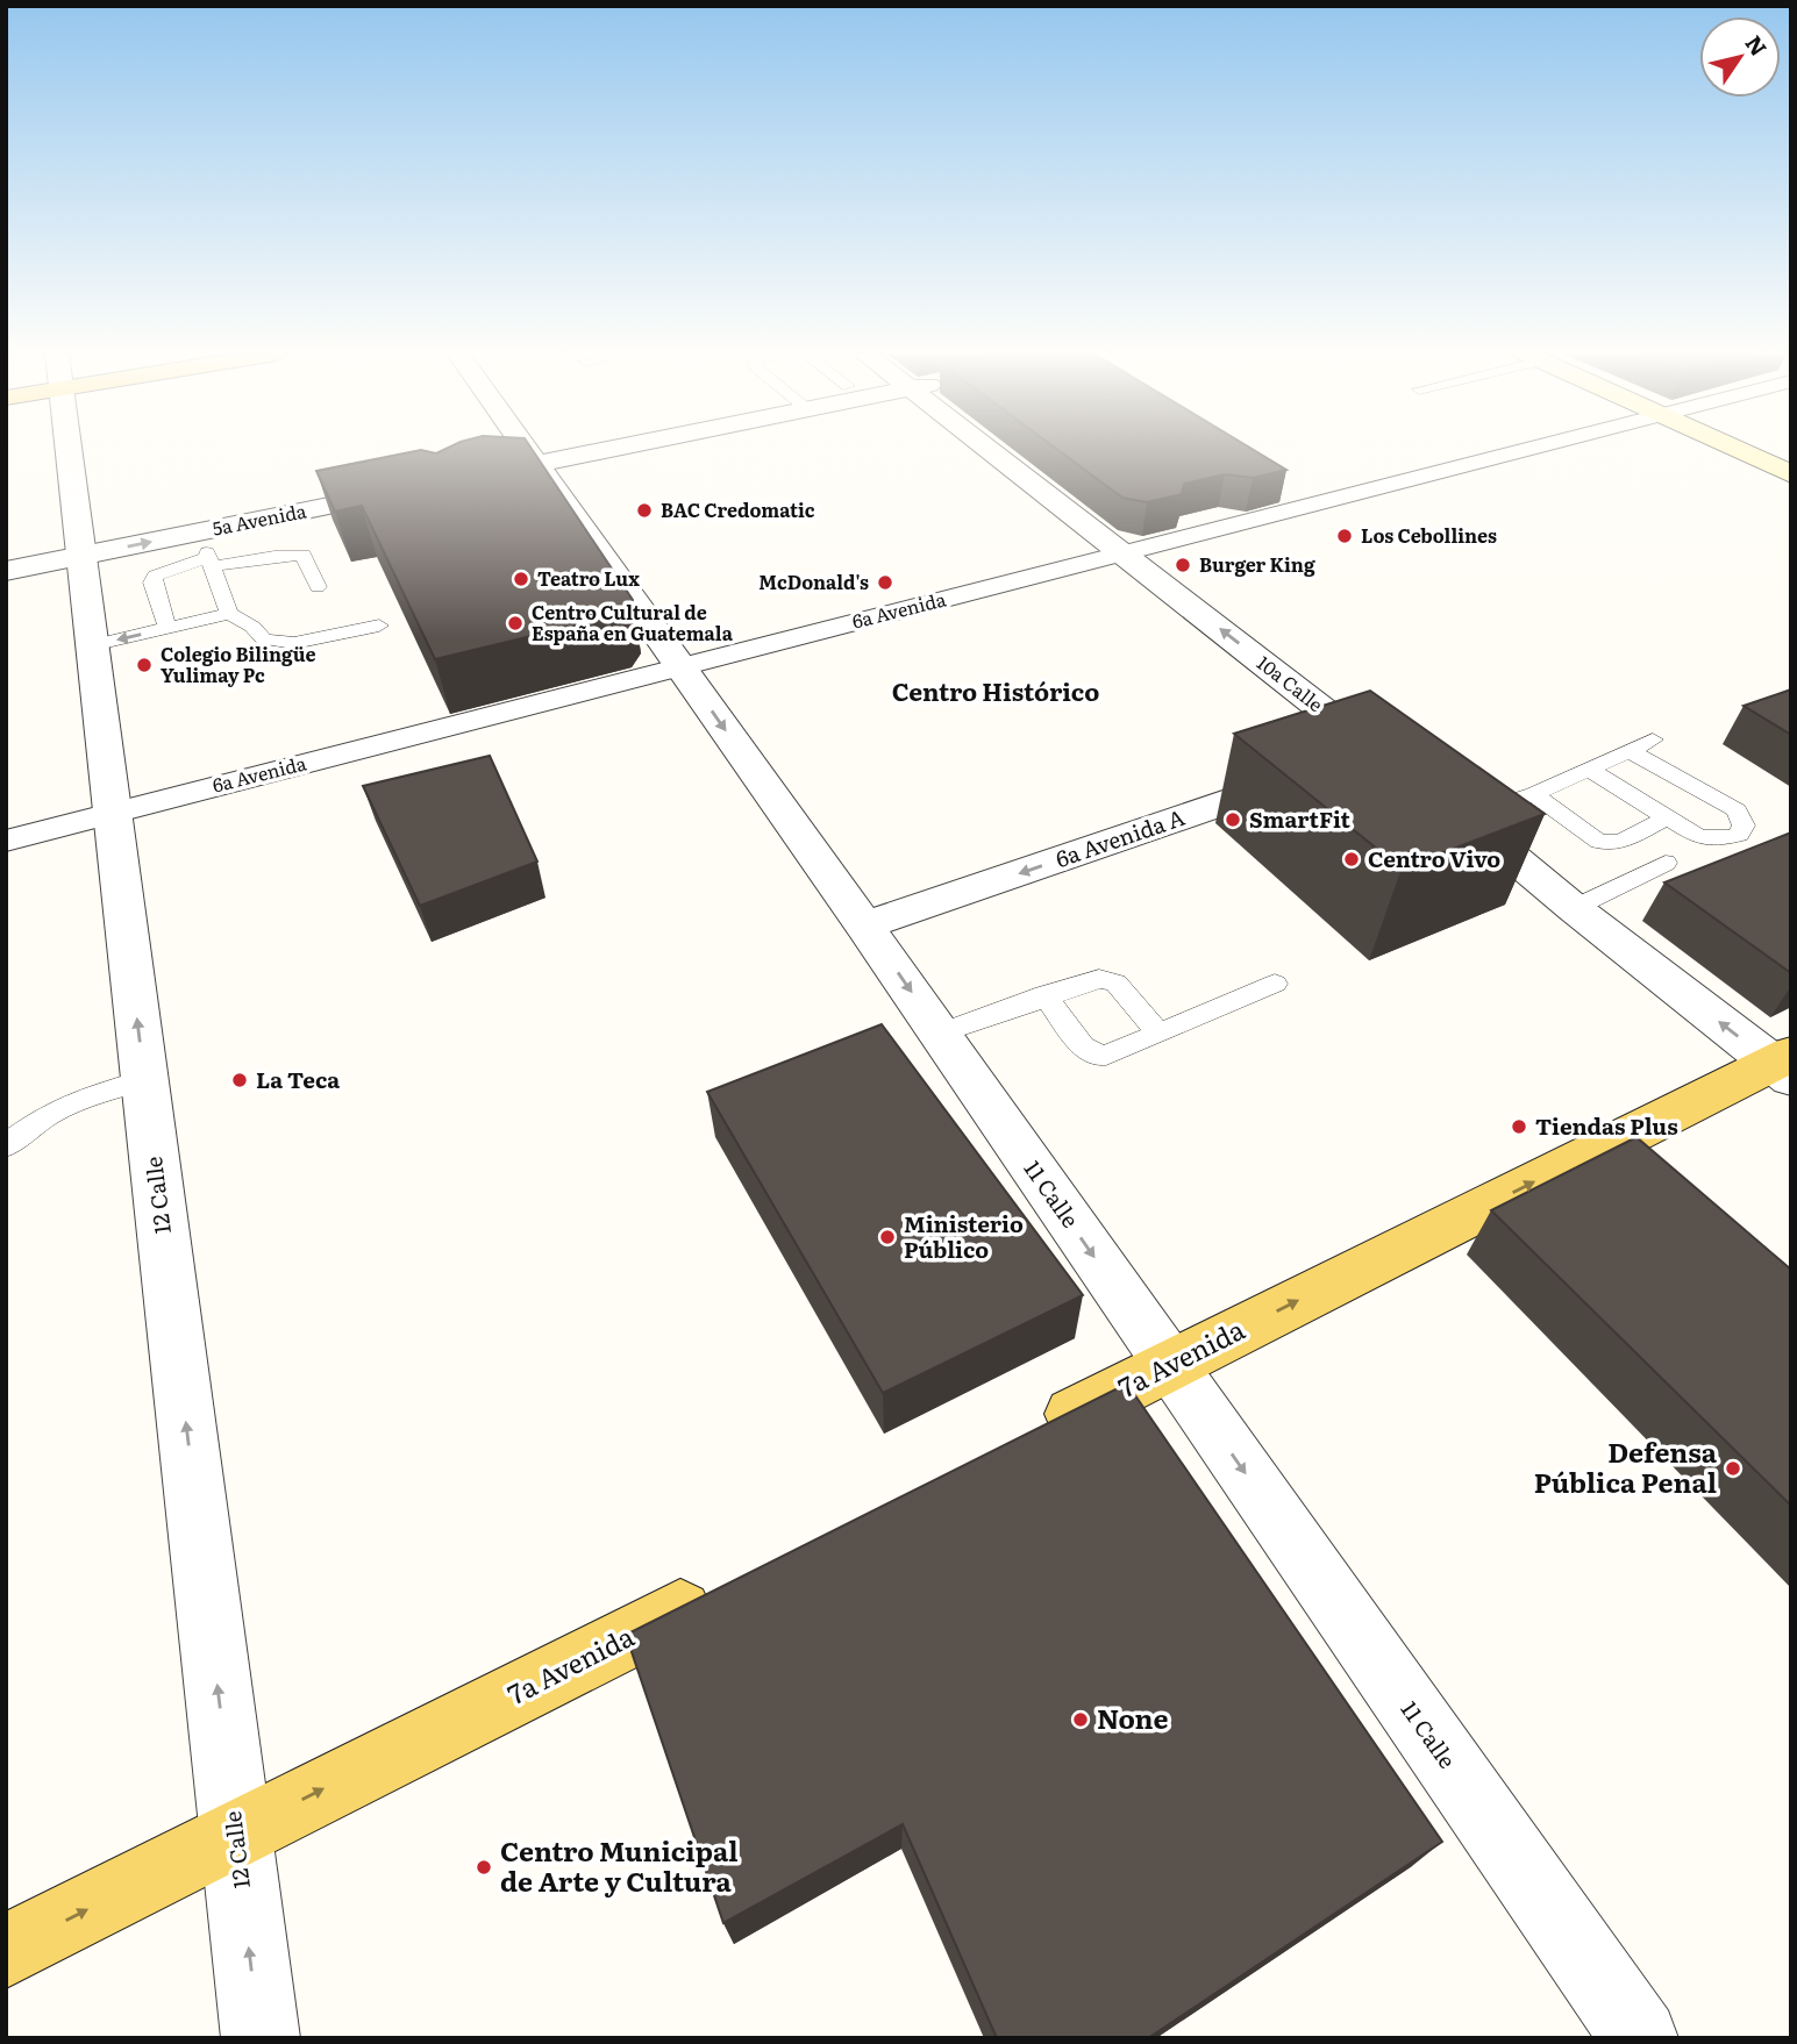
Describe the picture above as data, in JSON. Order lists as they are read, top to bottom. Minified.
{"streets":{"main road":["7a Avenida"],"street":["5a Avenida","6a Avenida","10a Calle","6a Avenida A","11 Calle","12 Calle"]},"crossings":[["5a Avenida","12 Calle"],["6a Avenida","10a Calle"],["6a Avenida","11 Calle"],["6a Avenida","12 Calle"],["10a Calle","6a Avenida A"],["6a Avenida A","11 Calle"],["11 Calle","7a Avenida"],["12 Calle","7a Avenida"]],"one_way":["10a Calle","6a Avenida A","11 Calle","12 Calle","7a Avenida"],"districts":["Centro Histórico"],"places":["BAC Credomatic","Los Cebollines","Burger King","Teatro Lux","McDonald's","Centro Cultural de España en Guatemala","Colegio Bilingüe Yulimay Pc","SmartFit","Centro Vivo","La Teca","Tiendas Plus","Ministerio Público","Defensa Pública Penal","None","Centro Municipal de Arte y Cultura"],"north":"top right"}
